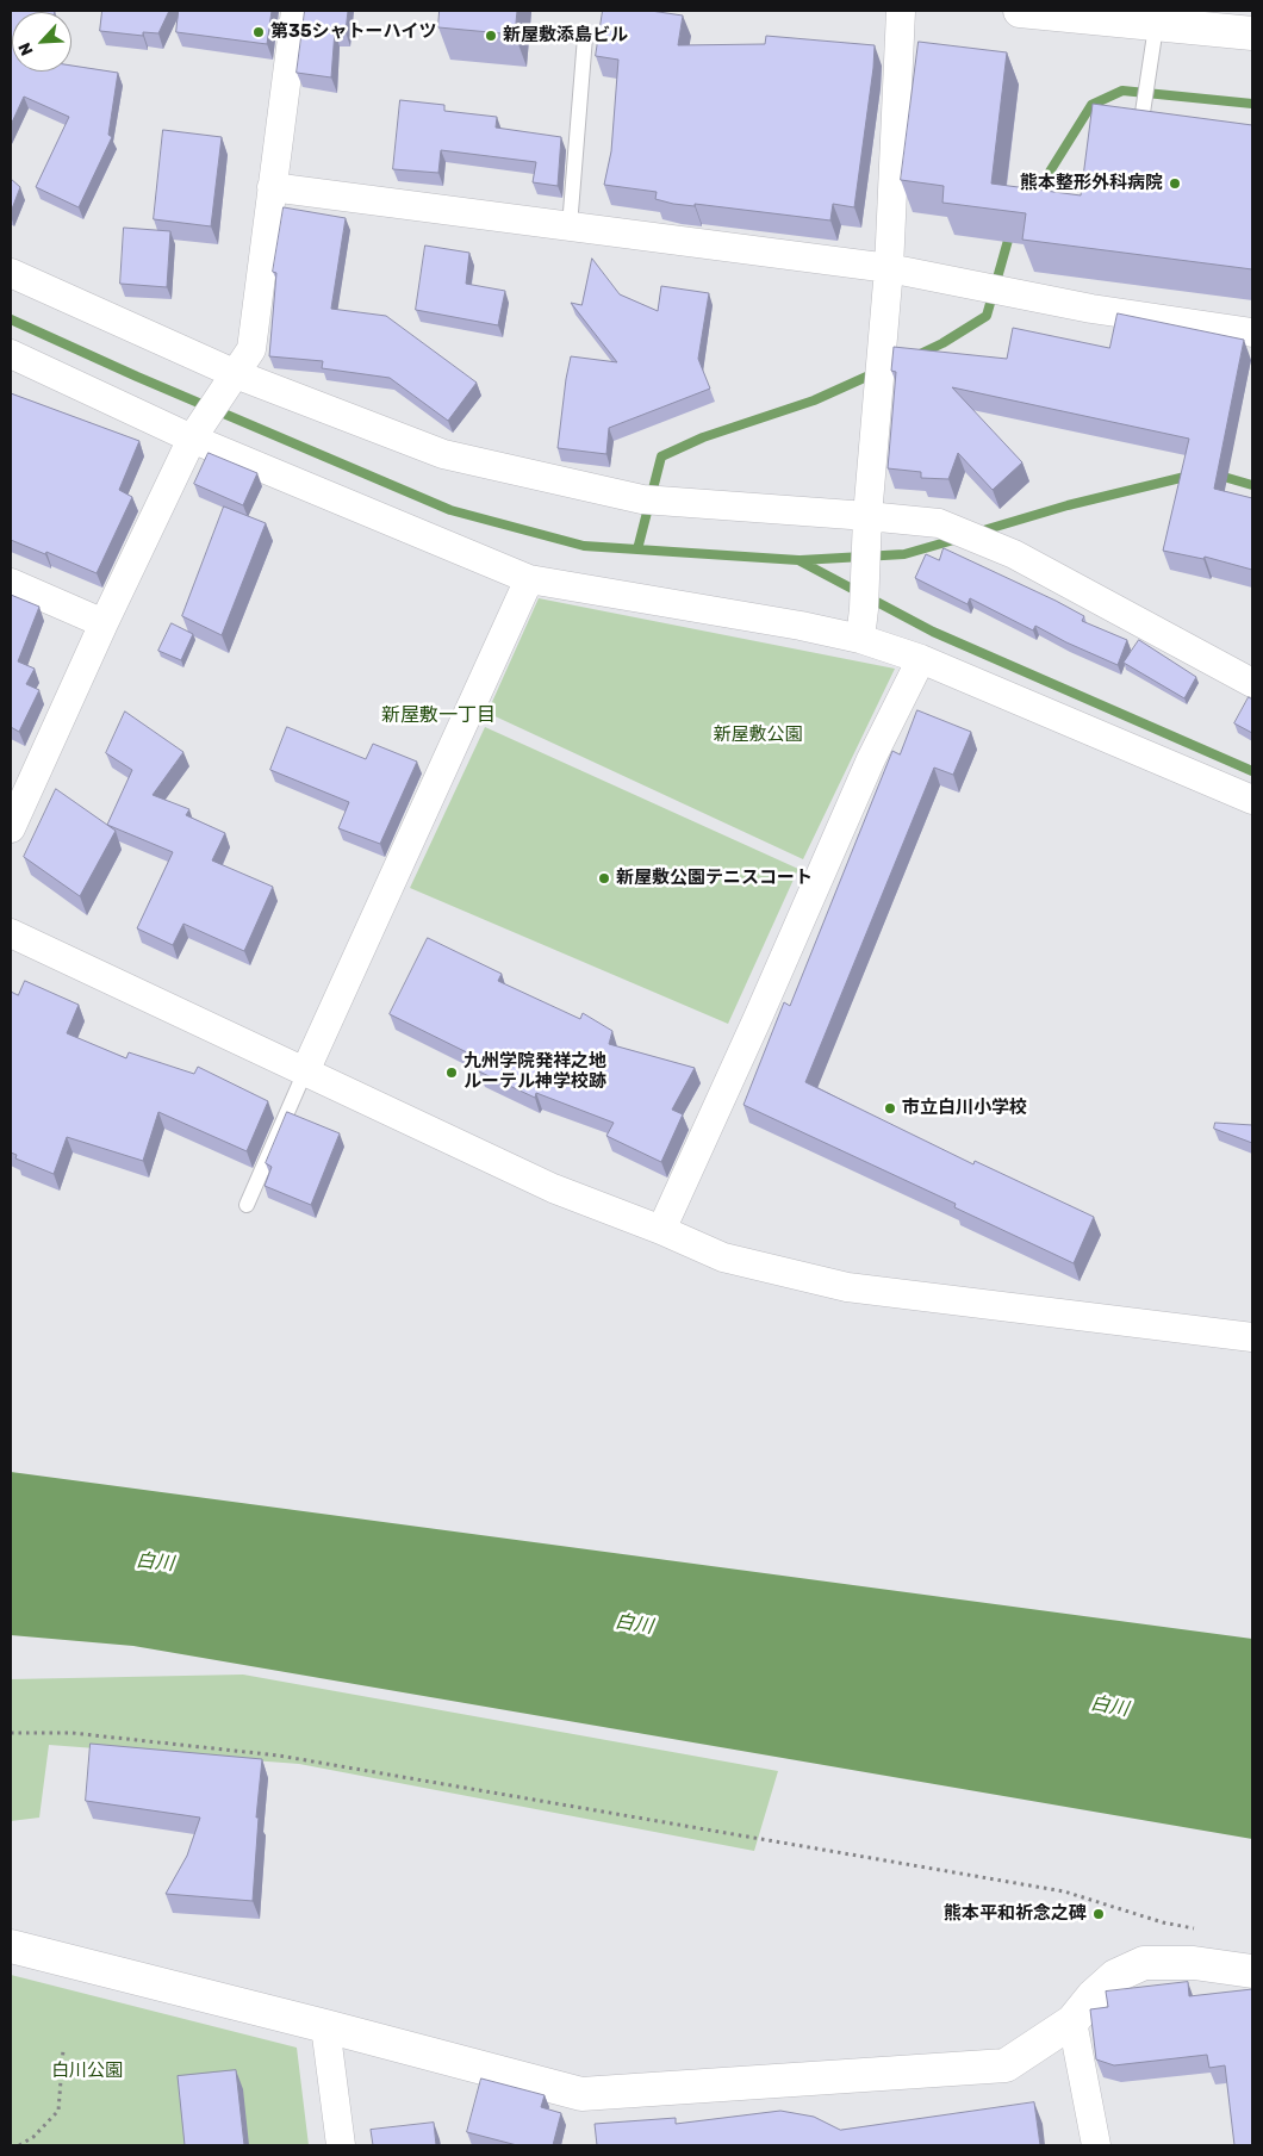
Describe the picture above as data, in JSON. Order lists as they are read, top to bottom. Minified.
{"districts":["新屋敷一丁目"],"water":["白川"],"parks":["新屋敷公園","白川公園"],"places":["第35シャトーハイツ","新屋敷添島ビル","熊本整形外科病院","新屋敷公園テニスコート","九州学院発祥之地 ルーテル神学校跡","市立白川小学校","熊本平和祈念之碑"],"north":"bottom left"}
